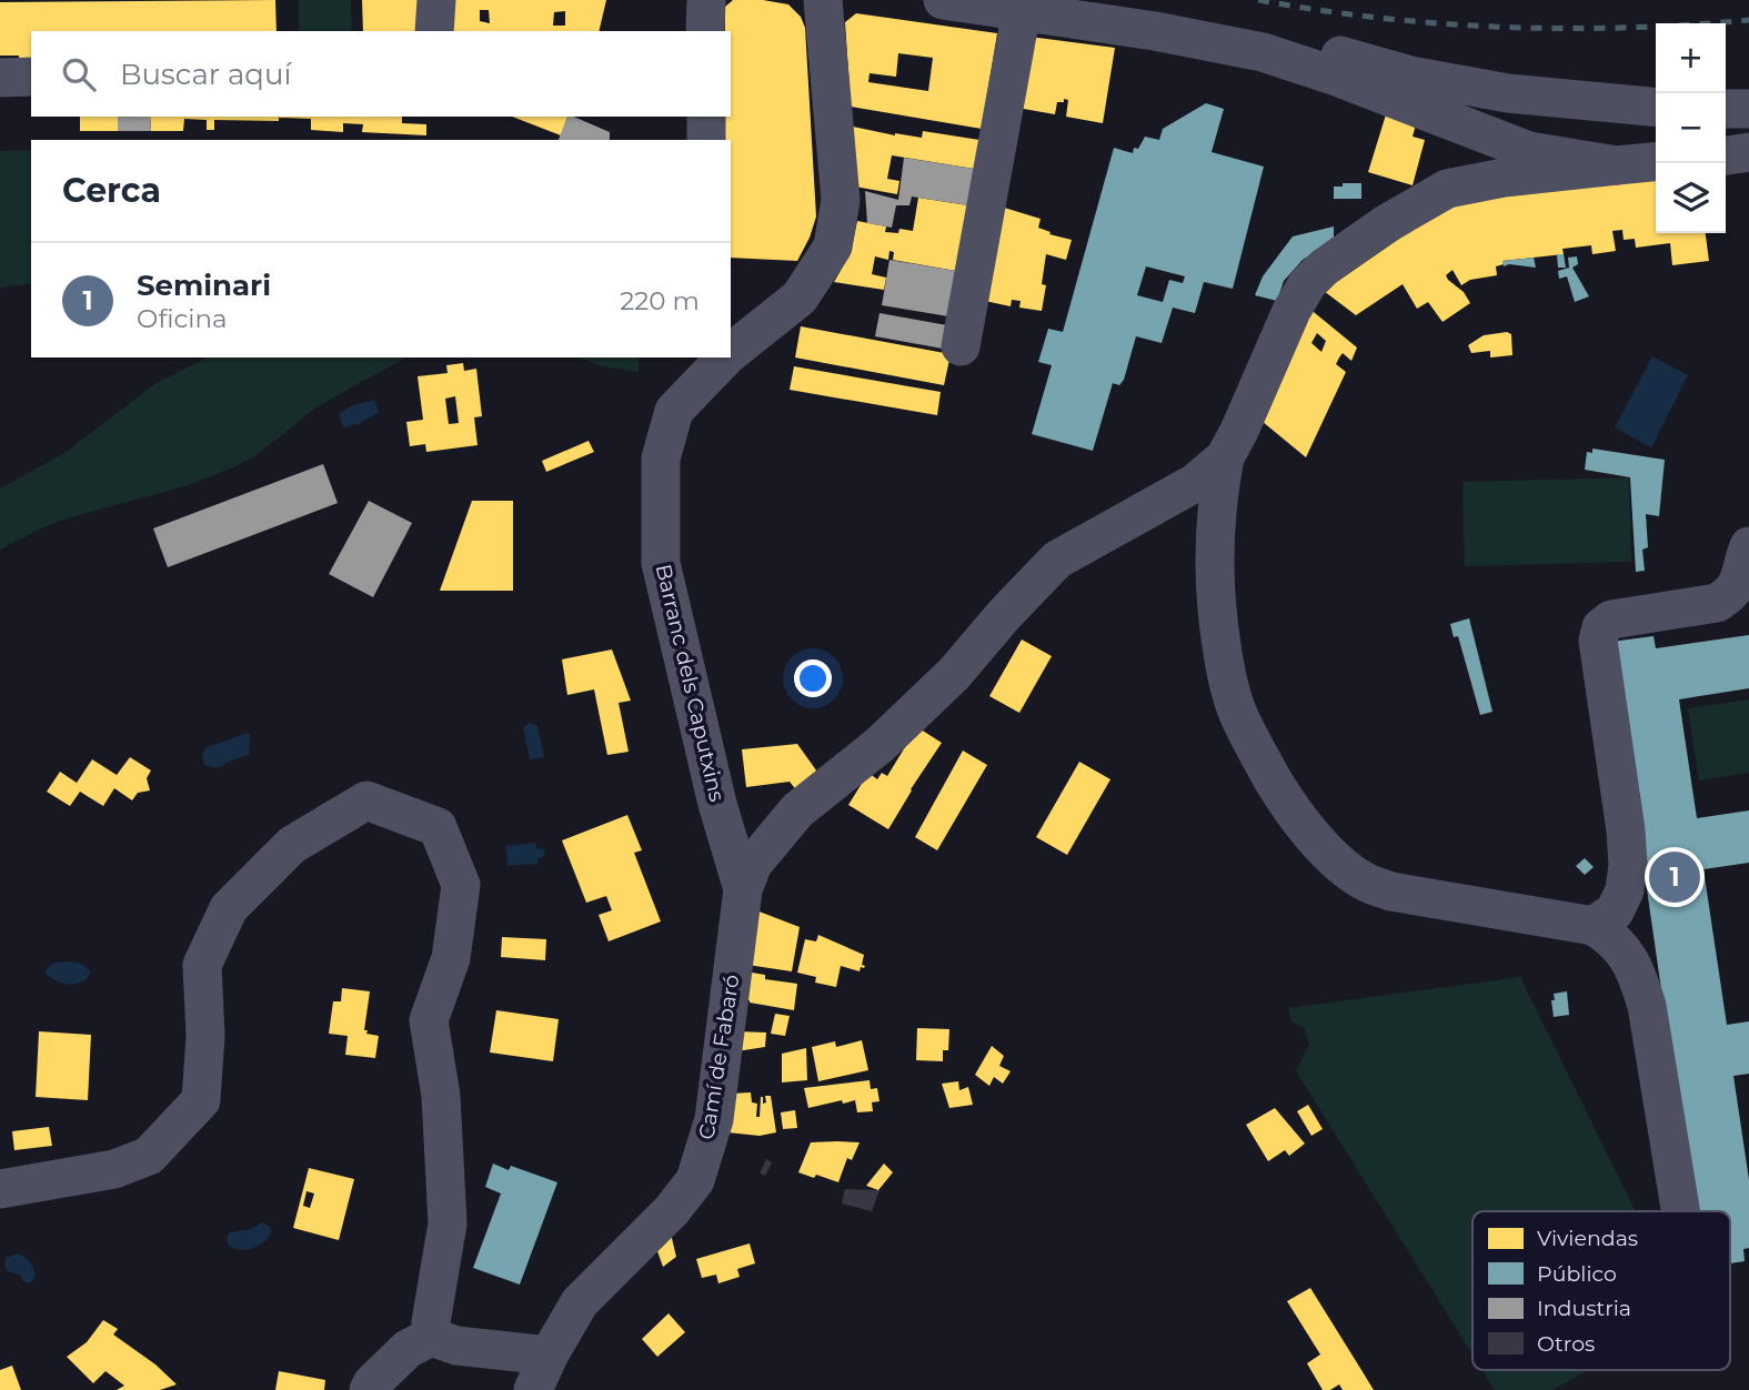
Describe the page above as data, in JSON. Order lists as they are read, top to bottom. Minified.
{"streets":{"street":["Barranc dels Caputxins","Camí de Fabaró"]},"crossings":[["Barranc dels Caputxins","Camí de Fabaró"]],"legend":["Viviendas","Público","Industria","Otros"],"page":{"map_buttons":["+","−"],"search":"Buscar aquí","heading":"Cerca","list":[{"mark":"1","name":"Seminari","note":"Oficina","value":"220 m"}],"pins":"1"}}
